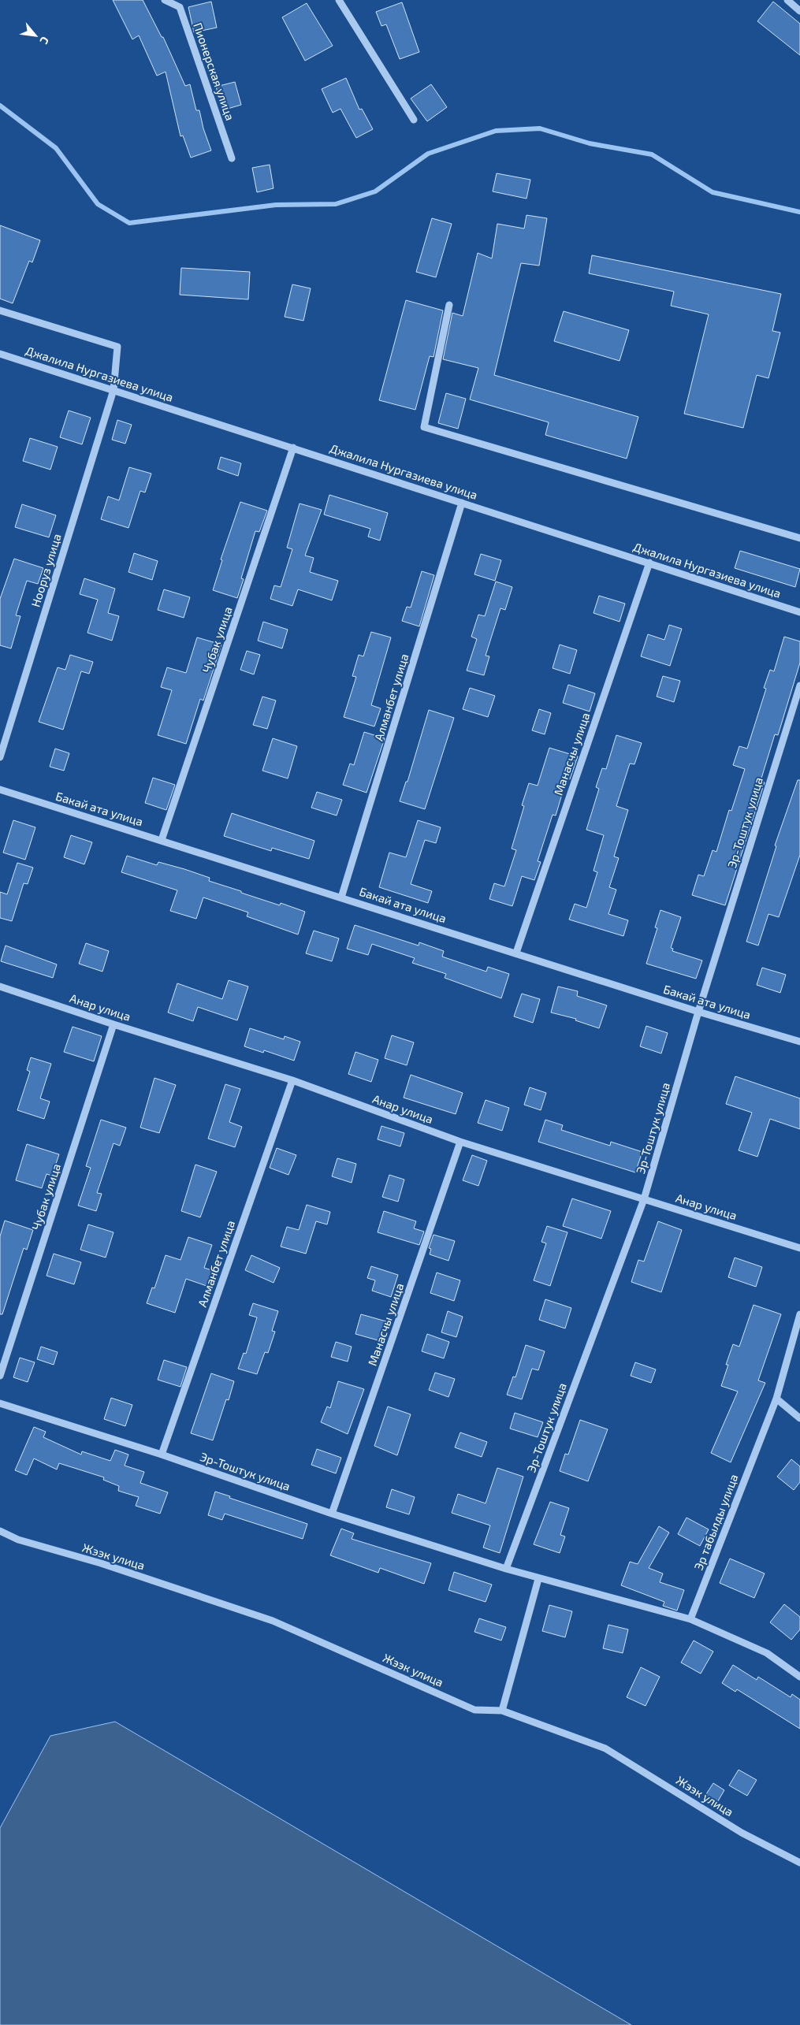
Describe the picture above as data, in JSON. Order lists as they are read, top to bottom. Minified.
{"streets":{"street":["Пионерская улица","Джалила Нургазиева улица","Нооруз улица","Чубак улица","Алманбет улица","Манасчы улица","Бакай ата улица","Эр-Тоштук улица","Анар улица","Эр табылды улица","Жээк улица"]},"crossings":[["Джалила Нургазиева улица","Нооруз улица"],["Джалила Нургазиева улица","Чубак улица"],["Джалила Нургазиева улица","Алманбет улица"],["Джалила Нургазиева улица","Манасчы улица"],["Чубак улица","Бакай ата улица"],["Чубак улица","Анар улица"],["Алманбет улица","Бакай ата улица"],["Алманбет улица","Эр-Тоштук улица"],["Алманбет улица","Анар улица"],["Манасчы улица","Бакай ата улица"],["Манасчы улица","Эр-Тоштук улица"],["Манасчы улица","Анар улица"],["Бакай ата улица","Эр-Тоштук улица"],["Эр-Тоштук улица","Анар улица"],["Эр-Тоштук улица","Эр табылды улица"]],"north":"bottom right"}
